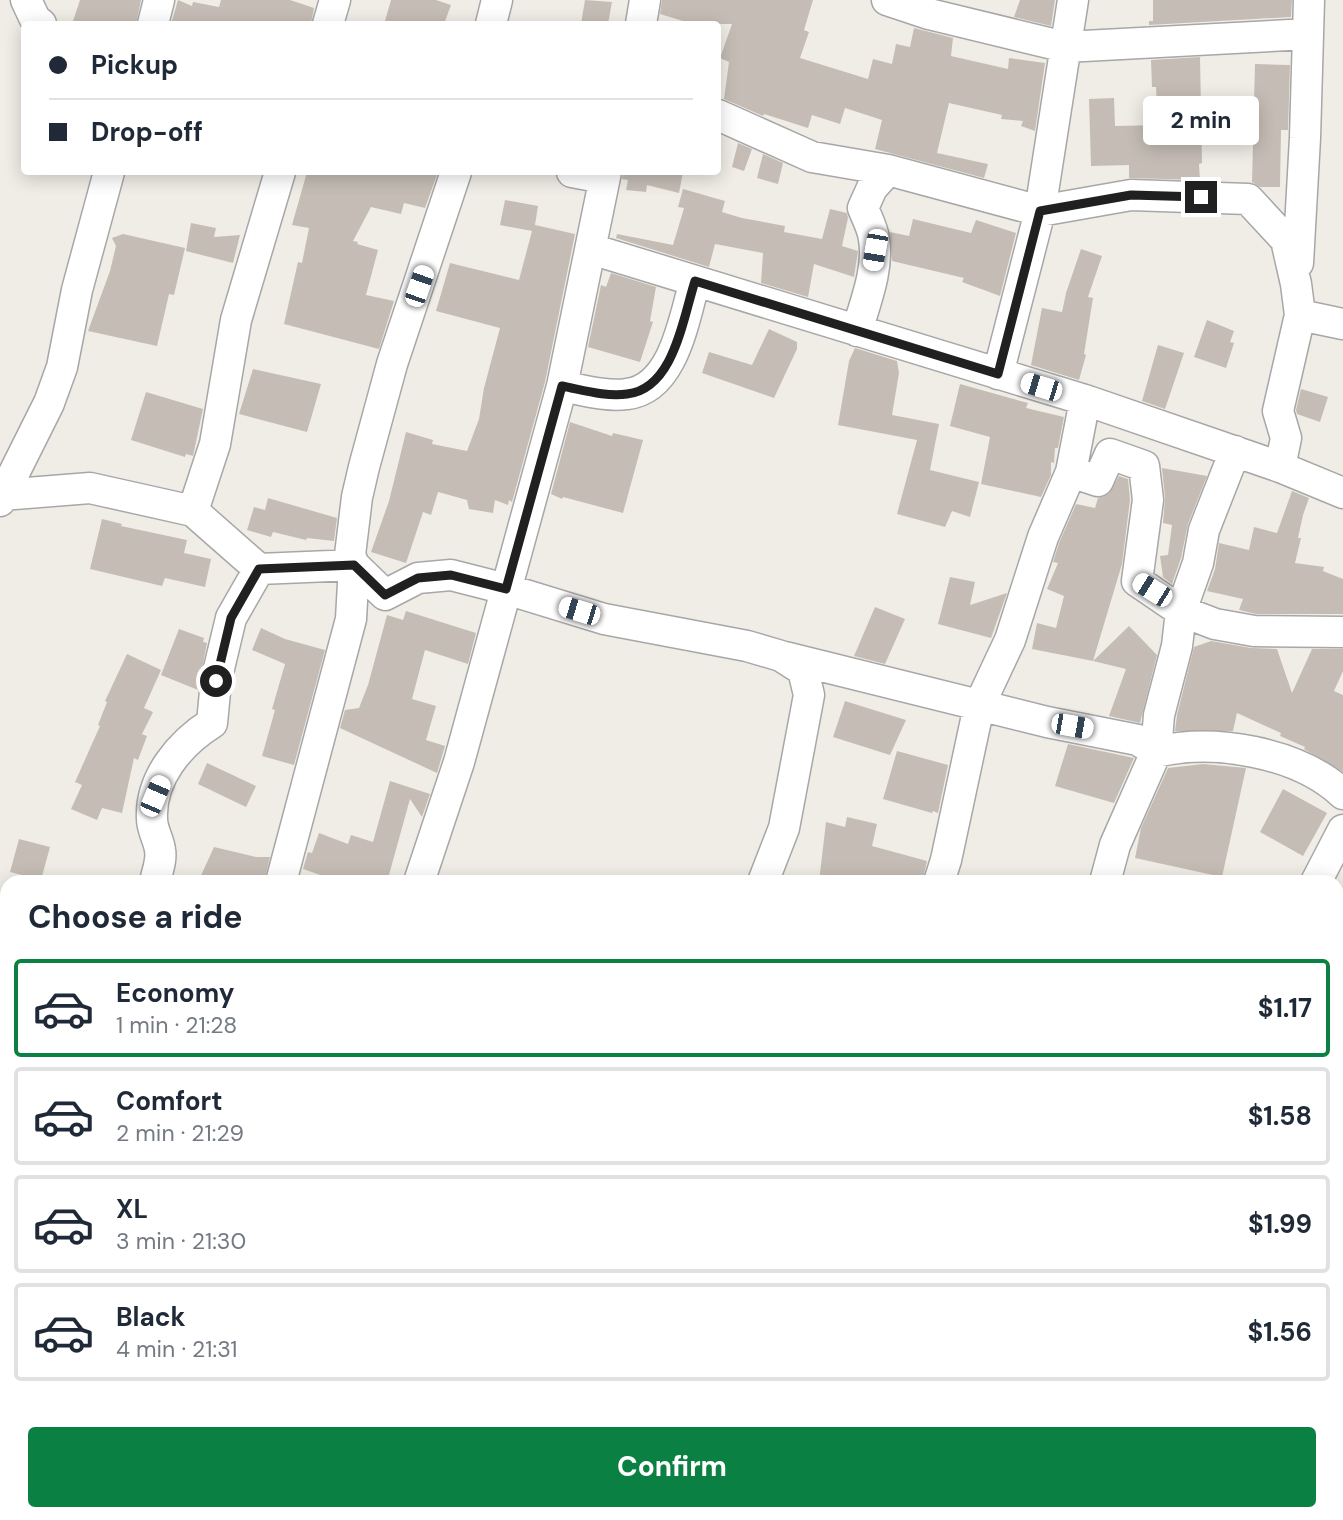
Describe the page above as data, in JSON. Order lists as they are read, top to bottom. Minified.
{"page":{"banner":["Pickup","Drop-off"],"bubble":"2 min","heading":"Choose a ride","list":[{"name":"Economy","note":"1 min · 21:28","value":"$1.17"},{"name":"Comfort","note":"2 min · 21:29","value":"$1.58"},{"name":"XL","note":"3 min · 21:30","value":"$1.99"},{"name":"Black","note":"4 min · 21:31","value":"$1.56"}],"buttons":"Confirm"}}
